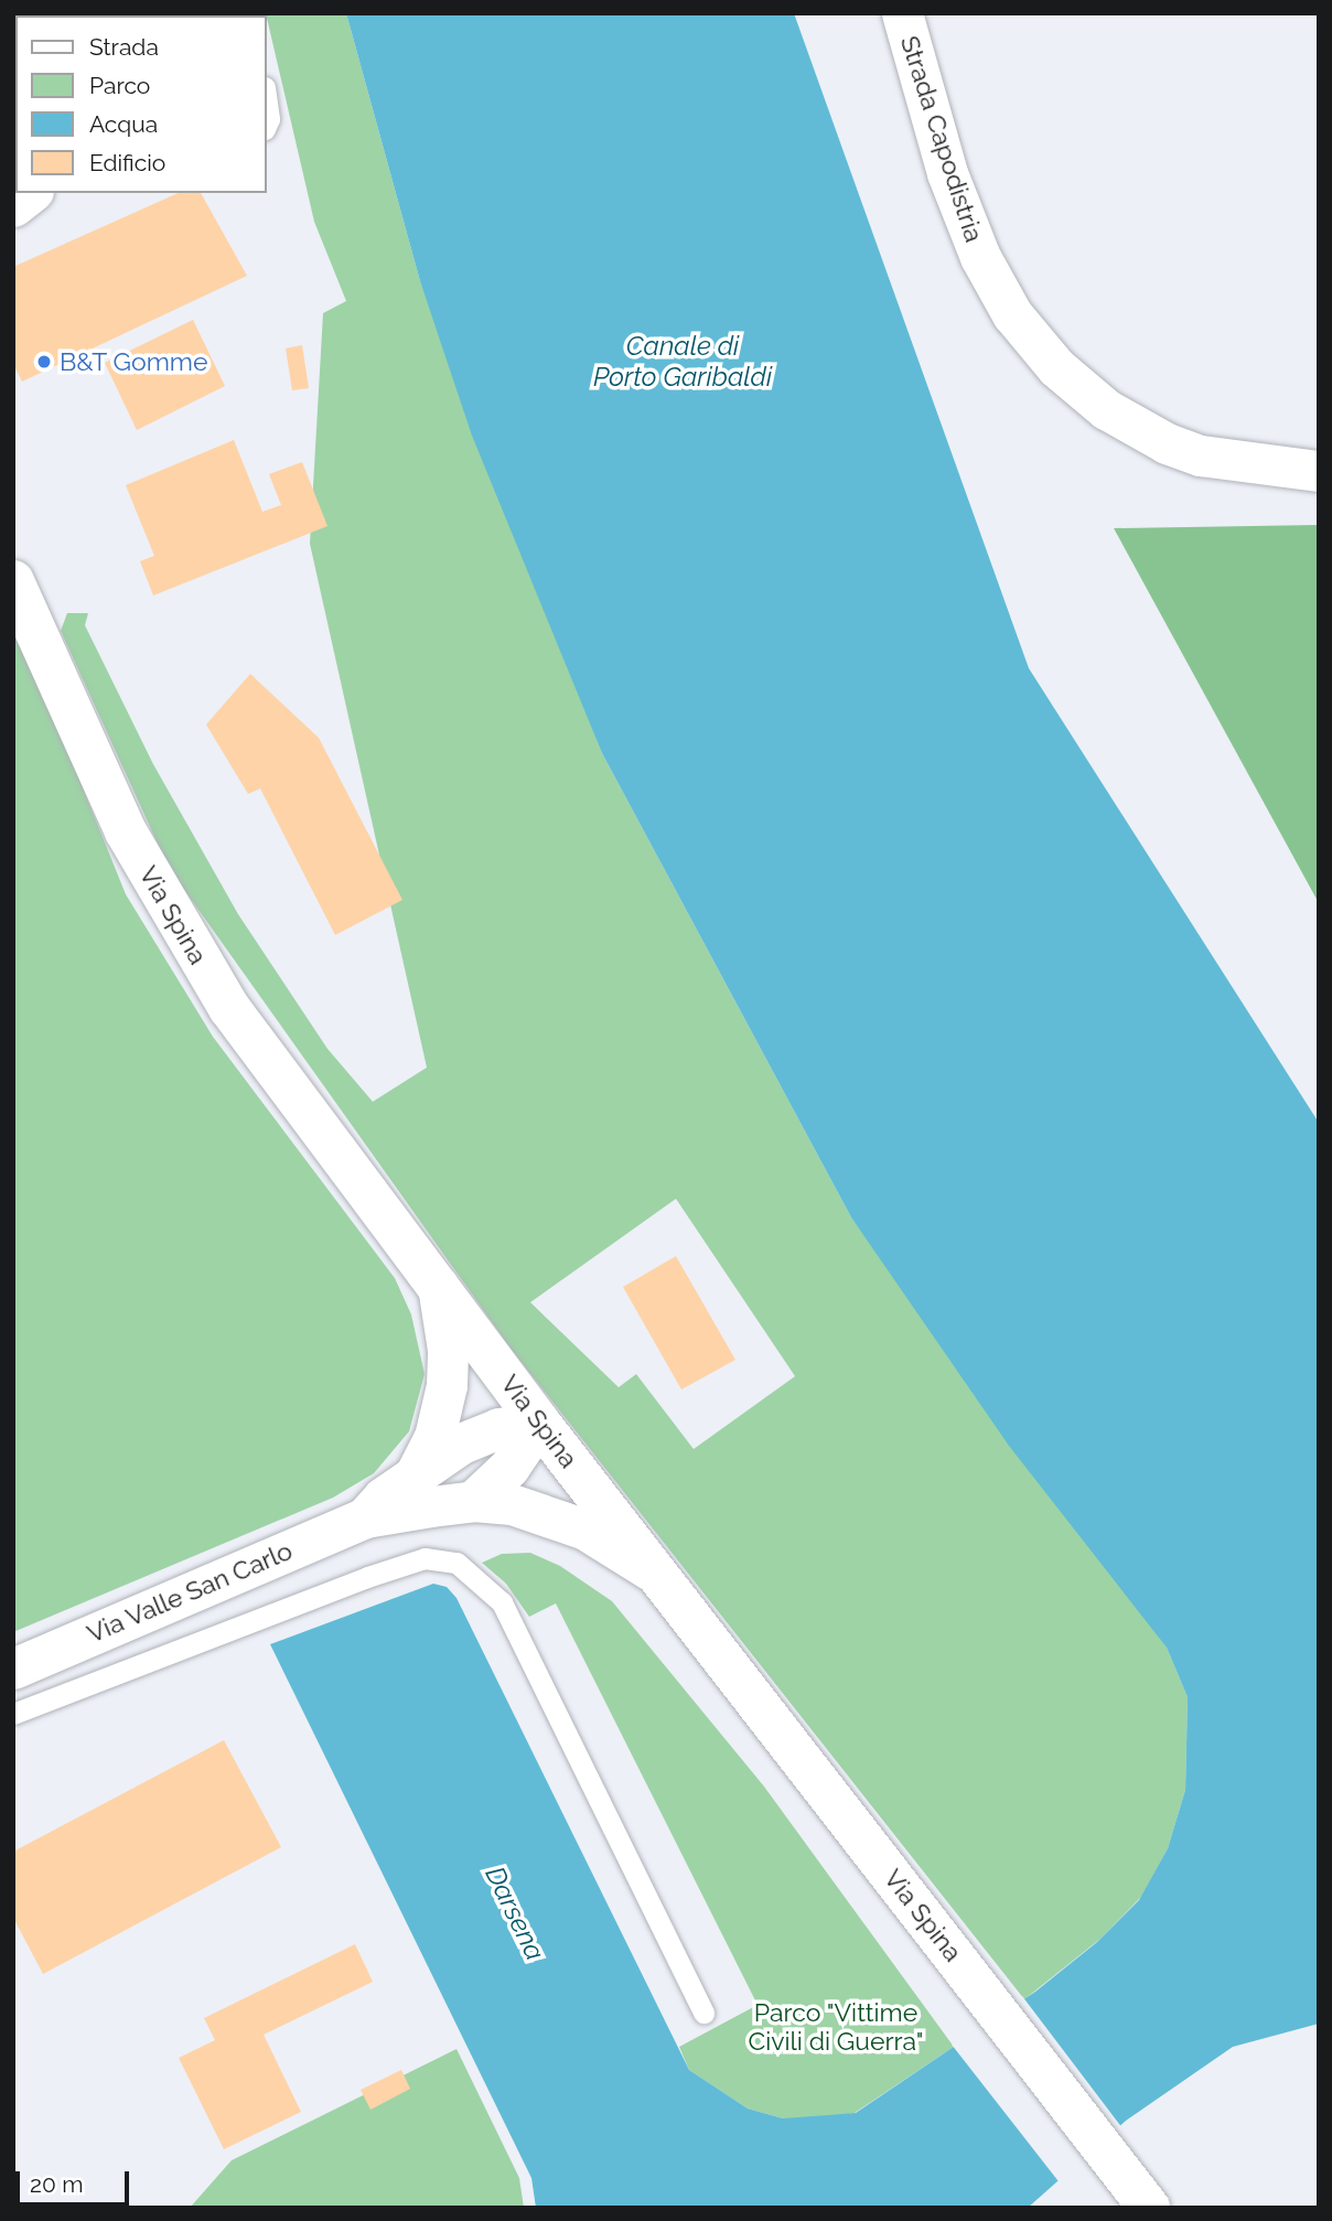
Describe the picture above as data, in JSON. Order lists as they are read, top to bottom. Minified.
{"streets":{"street":["Strada Capodistria","Via Spina","Via Valle San Carlo"]},"crossings":[["Via Spina","Via Valle San Carlo"]],"water":["Canale di Porto Garibaldi","Darsena"],"parks":["Parco \"Vittime Civili di Guerra\""],"places":["B&T Gomme"],"legend":["Strada","Parco","Acqua","Edificio"],"scale_bar":"20 m"}
